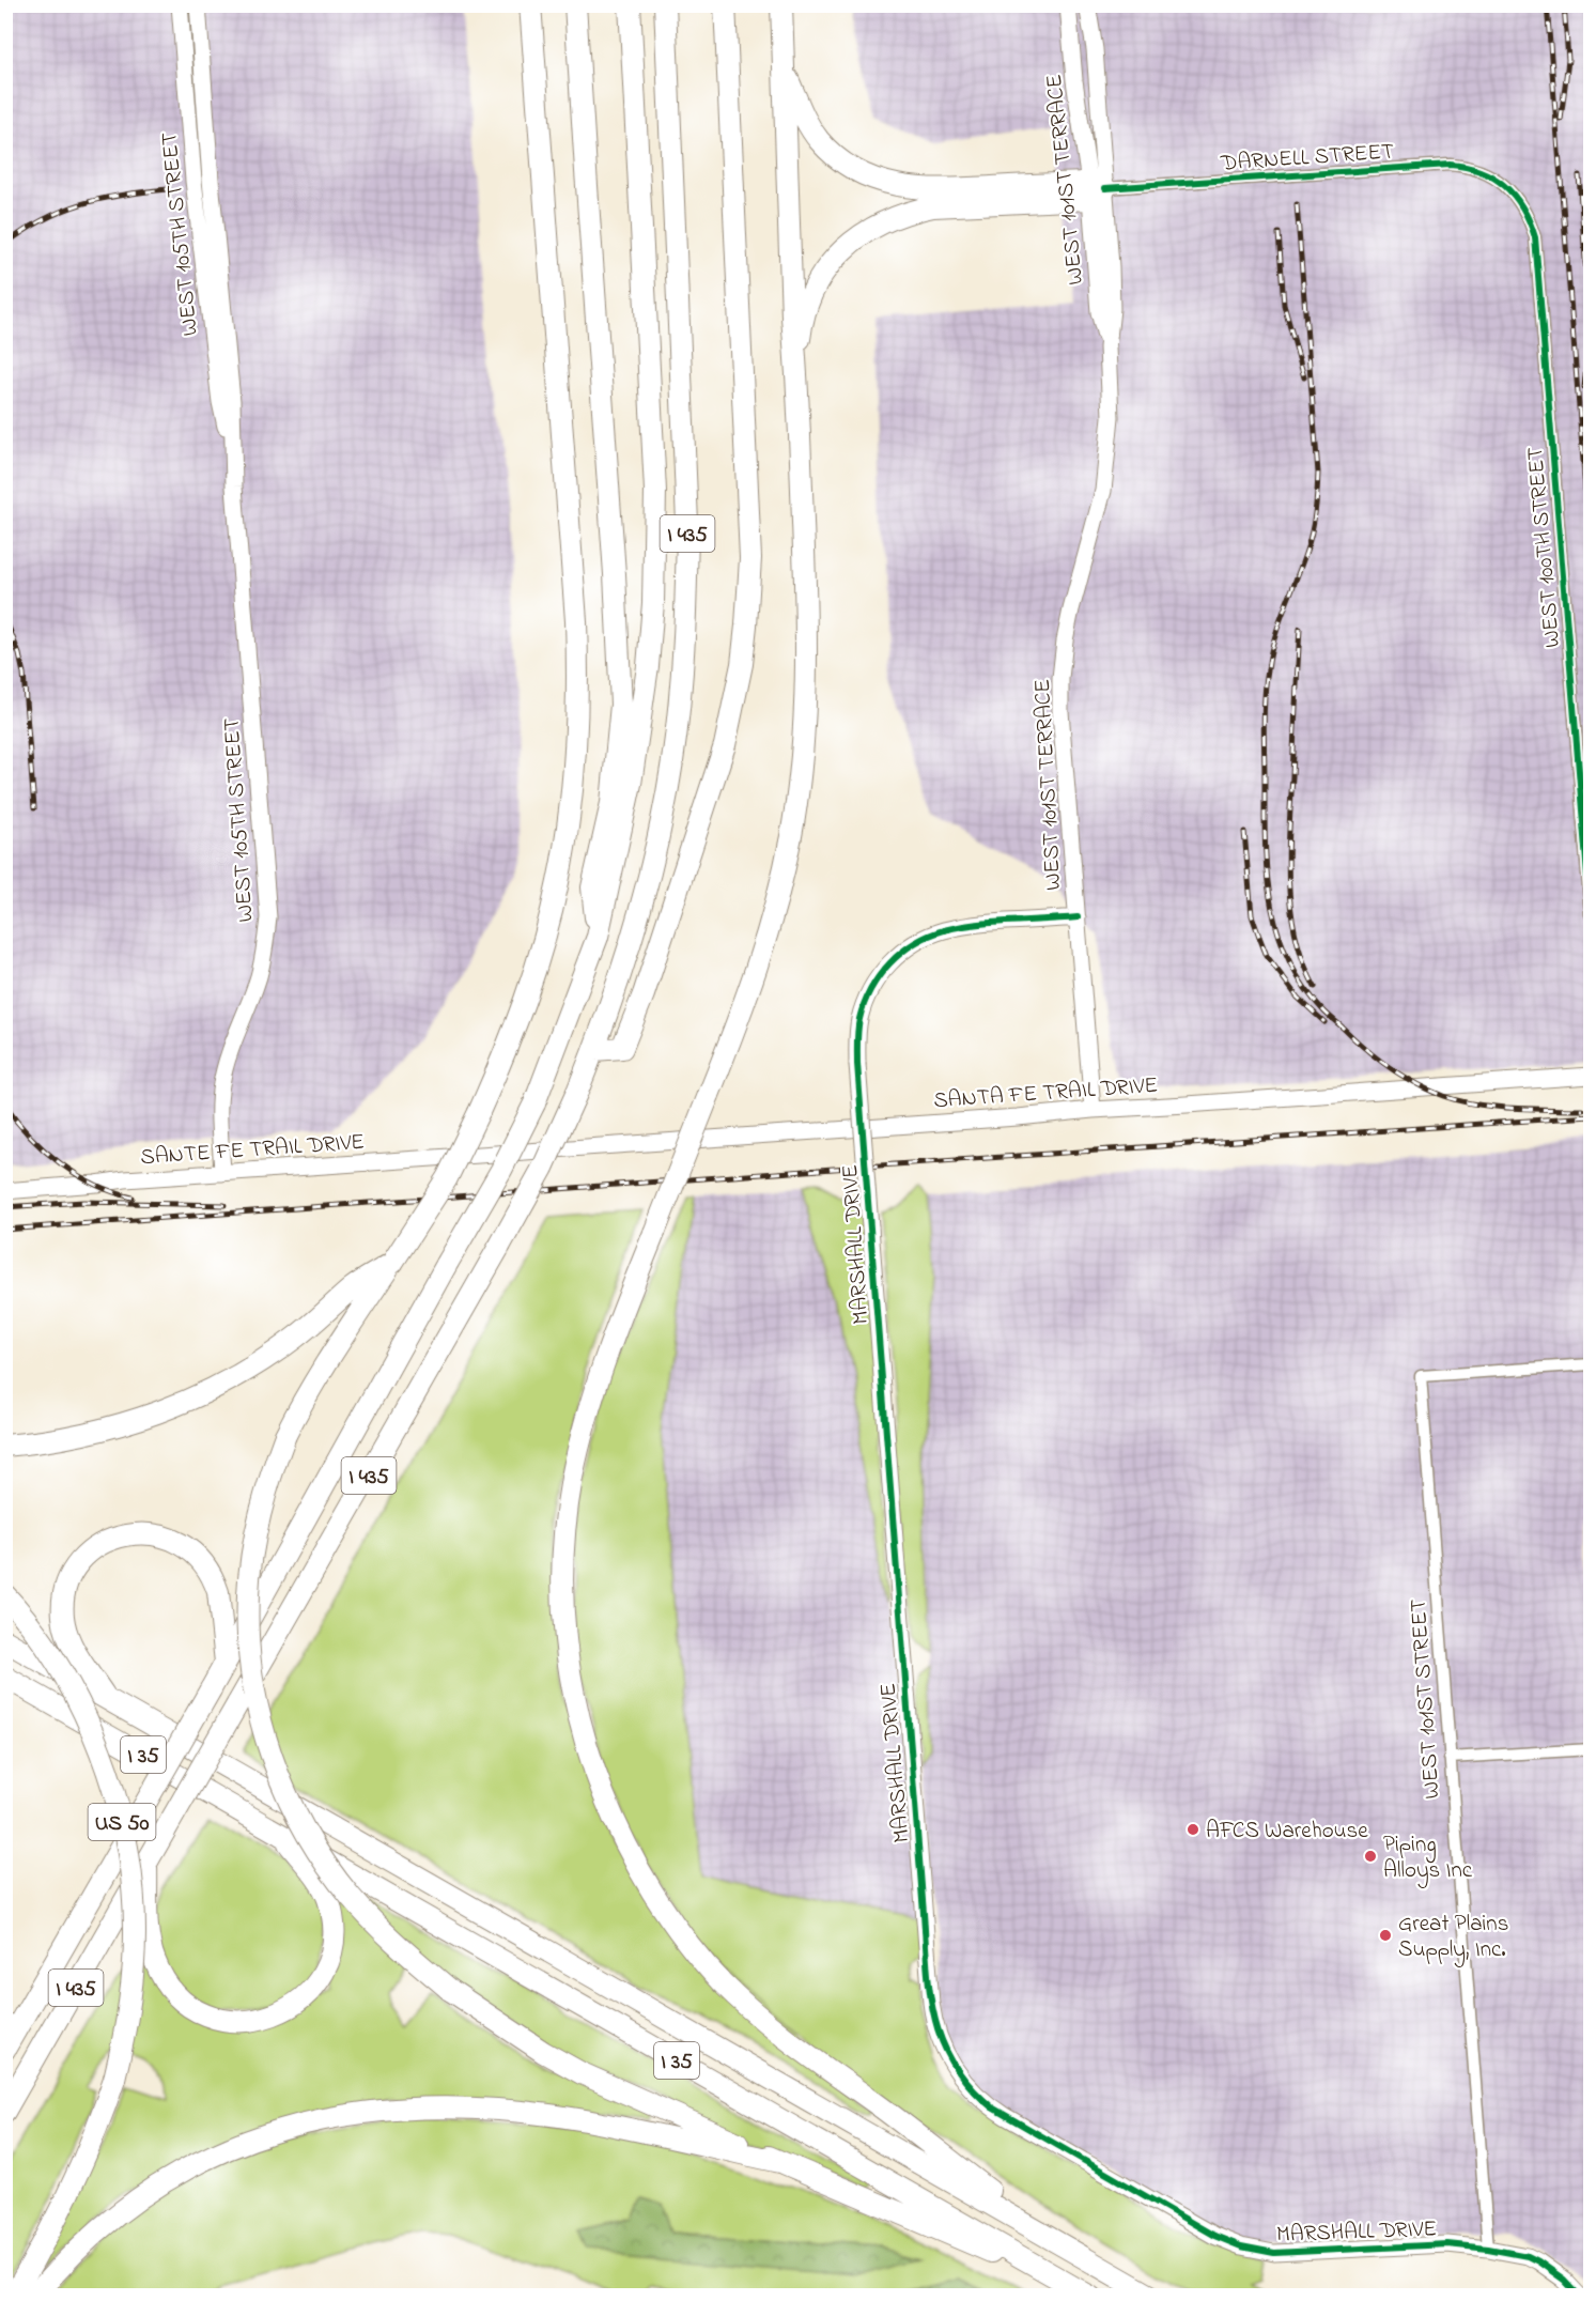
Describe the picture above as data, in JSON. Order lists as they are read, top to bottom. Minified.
{"streets":{"highway":["I 435","I 35","US 50"],"main road":["WEST 101ST TERRACE","WEST 105TH STREET","SANTA FE TRAIL DRIVE","SANTE FE TRAIL DRIVE","MARSHALL DRIVE"],"street":["DARNELL STREET","WEST 100TH STREET","WEST 101ST STREET"]},"crossings":[["DARNELL STREET","WEST 101ST TERRACE"],["DARNELL STREET","WEST 100TH STREET"],["WEST 101ST TERRACE","SANTA FE TRAIL DRIVE"],["WEST 101ST TERRACE","MARSHALL DRIVE"],["WEST 105TH STREET","SANTE FE TRAIL DRIVE"],["SANTA FE TRAIL DRIVE","SANTE FE TRAIL DRIVE"],["MARSHALL DRIVE","WEST 101ST STREET"]],"places":["AFCS Warehouse","Piping Alloys Inc","Great Plains Supply, Inc."]}
